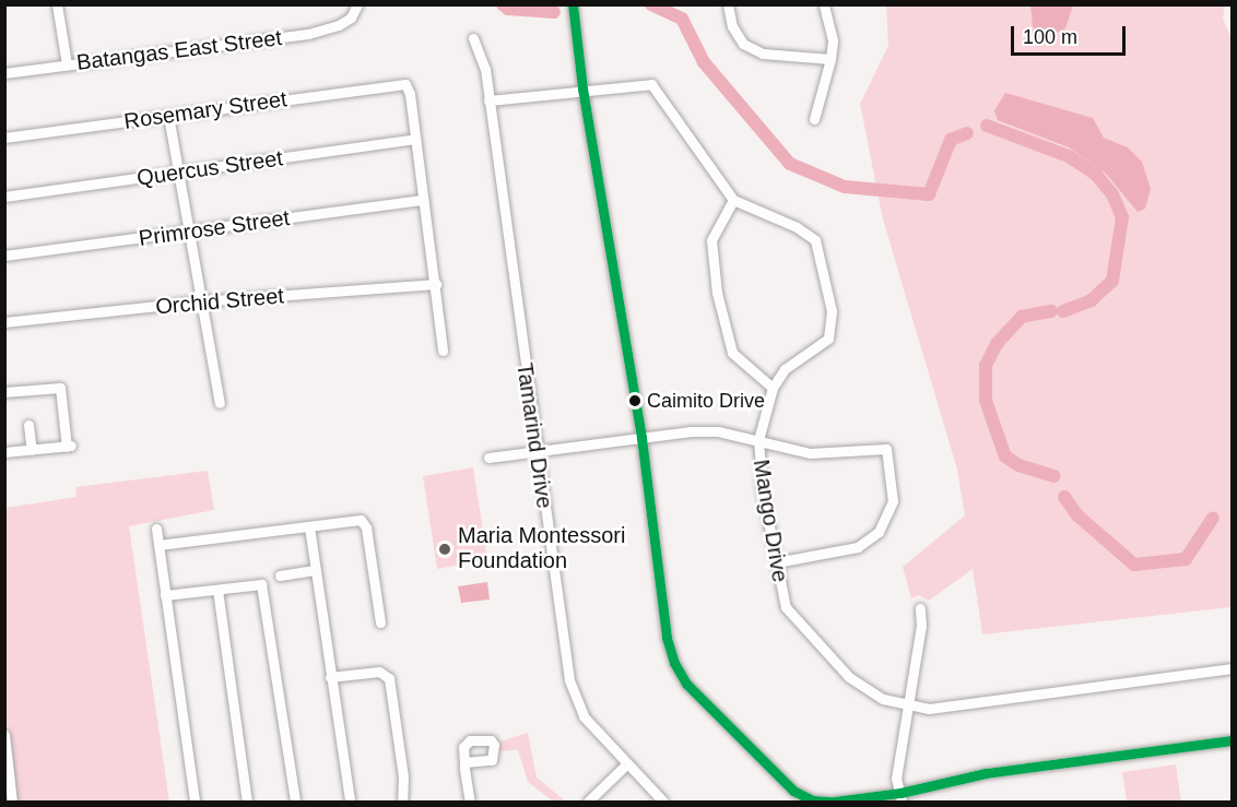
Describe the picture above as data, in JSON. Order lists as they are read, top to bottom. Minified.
{"streets":{"street":["Batangas East Street","Rosemary Street","Quercus Street","Primrose Street","Orchid Street","Tamarind Drive","Mango Drive"]},"crossings":[["Rosemary Street","Quercus Street"]],"places":["Caimito Drive","Maria Montessori Foundation"],"scale_bar":"100 m"}
